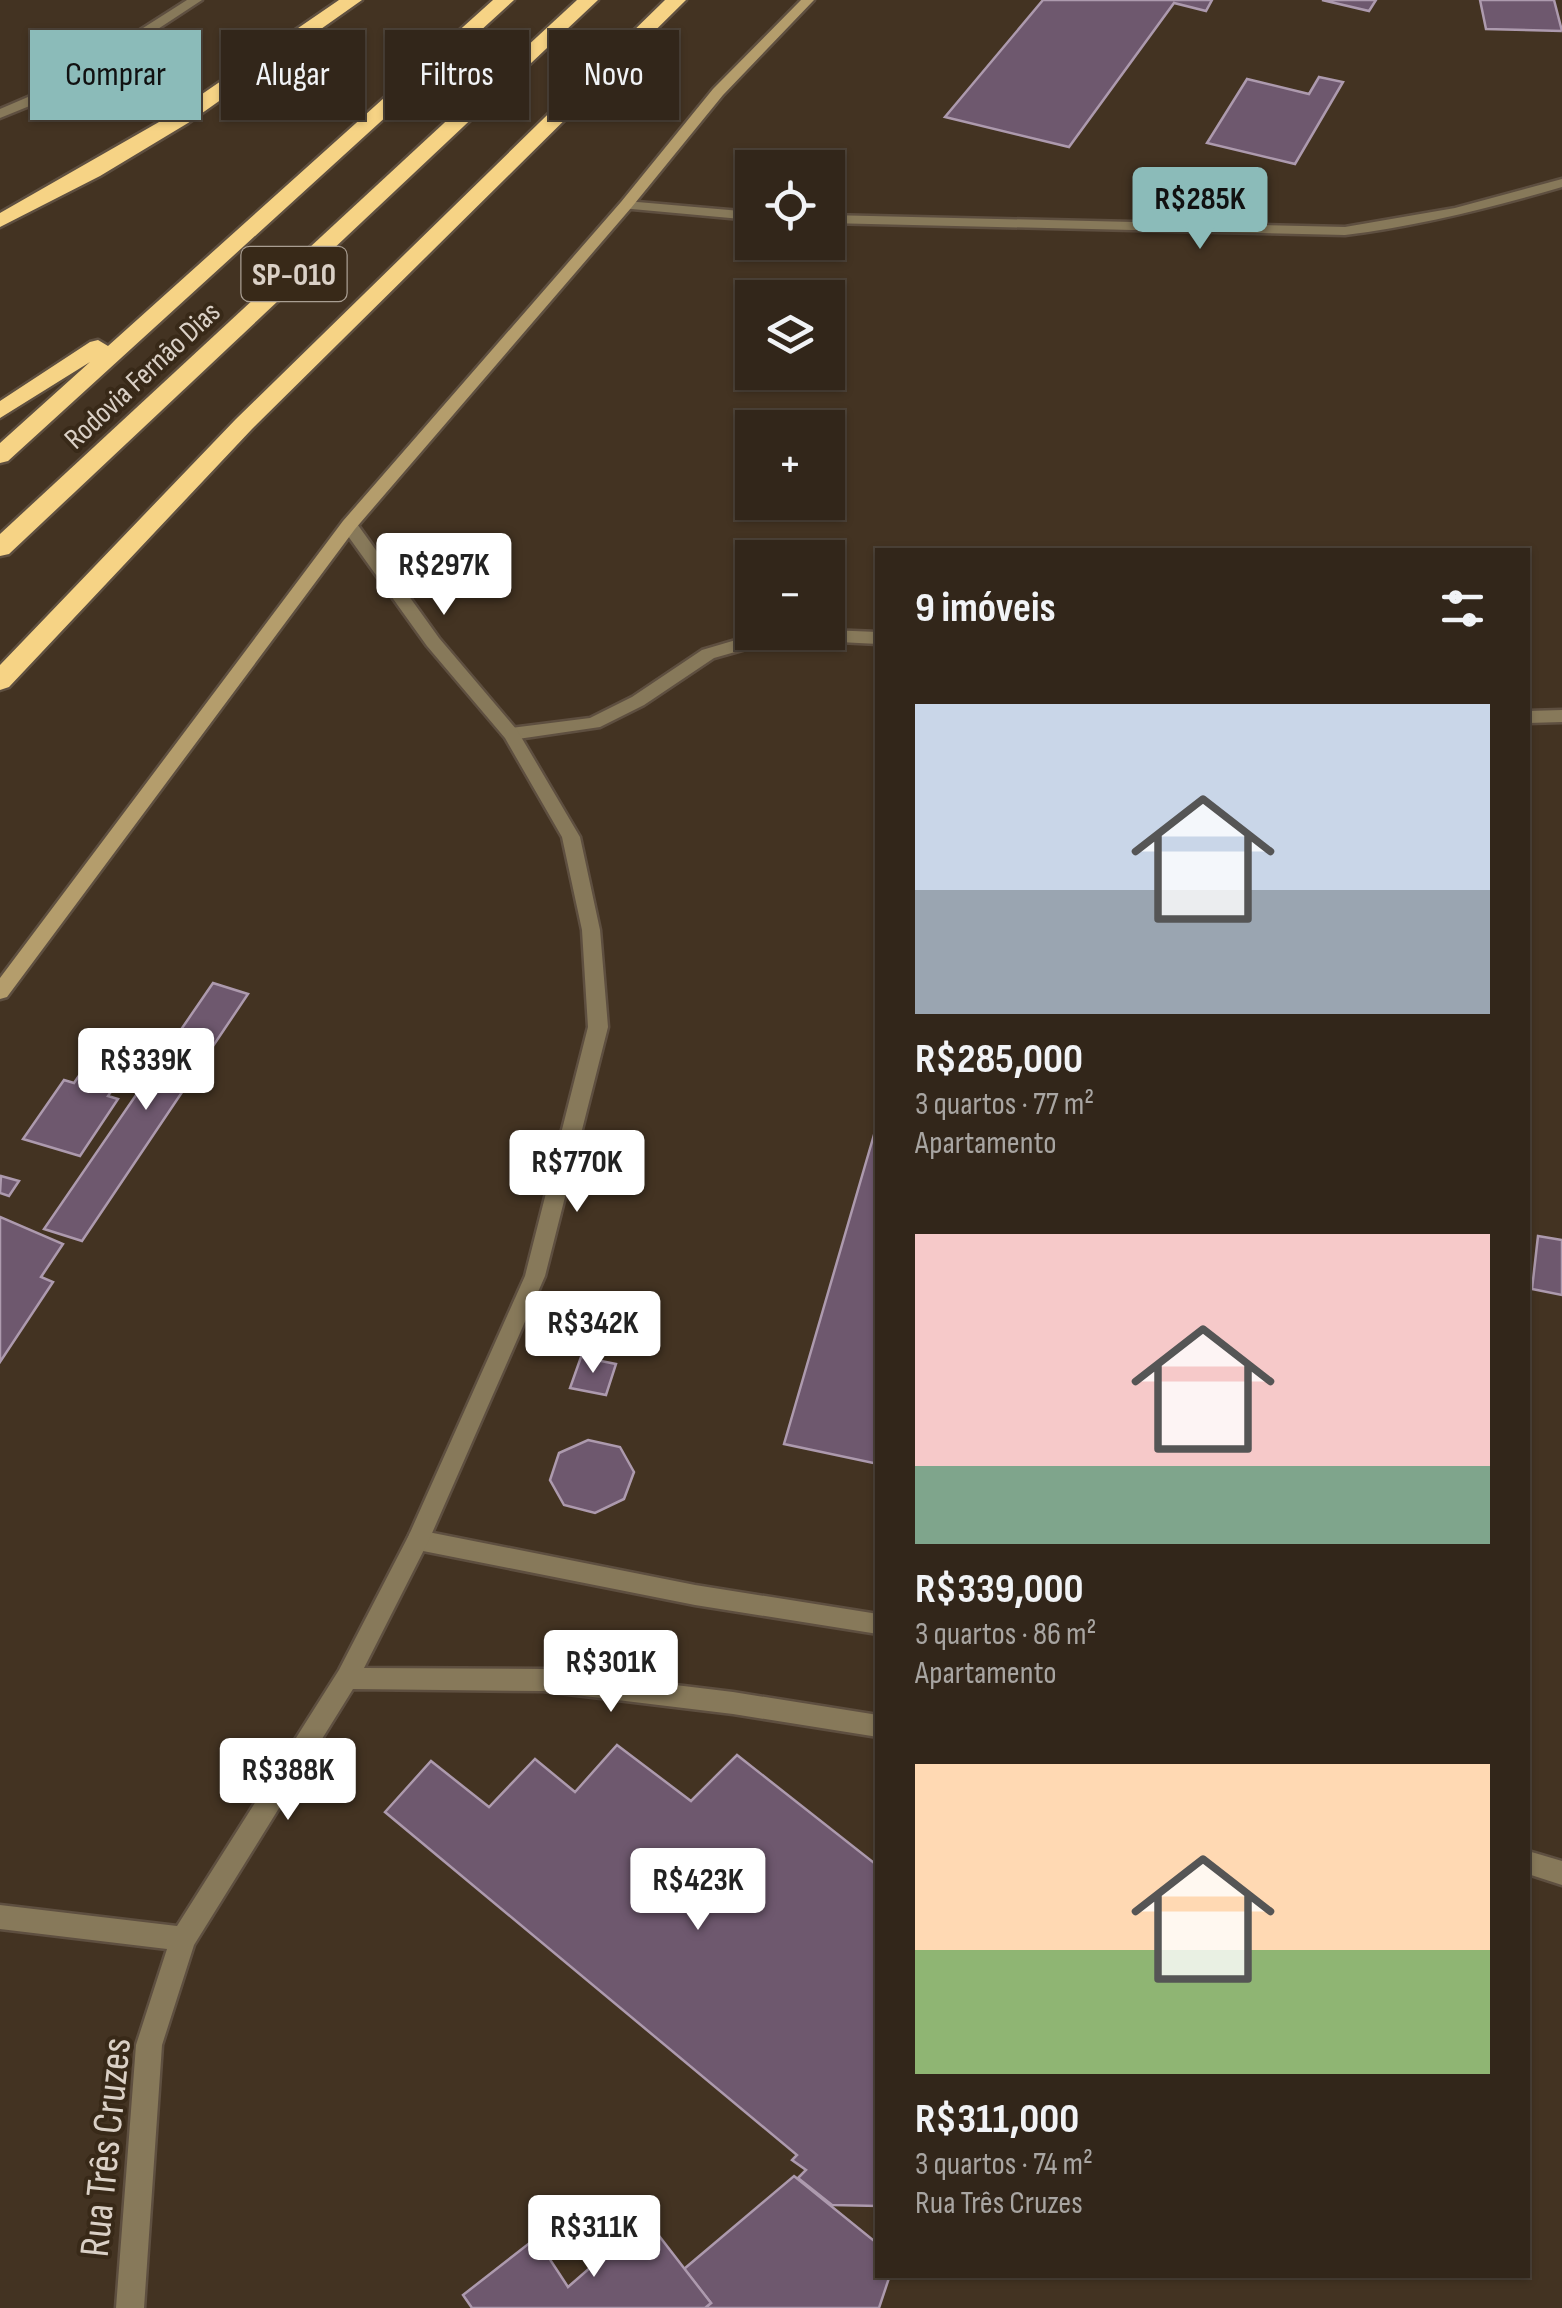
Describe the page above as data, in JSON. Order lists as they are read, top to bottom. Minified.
{"streets":{"highway":["SP-010","Rodovia Fernão Dias"],"street":["Rua Três Cruzes"]},"page":{"chip":["Comprar","Alugar","Filtros","Novo"],"map_buttons":["+","−"],"price":["R$285K","R$297K","R$339K","R$770K","R$342K","R$301K","R$388K","R$423K","R$311K"],"heading":"9 imóveis","list":[{"name":"R$285,000","note":"3 quartos · 77 m² · Apartamento"},{"name":"R$339,000","note":"3 quartos · 86 m² · Apartamento"},{"name":"R$311,000","note":"3 quartos · 74 m² · Rua Três Cruzes"}]}}
